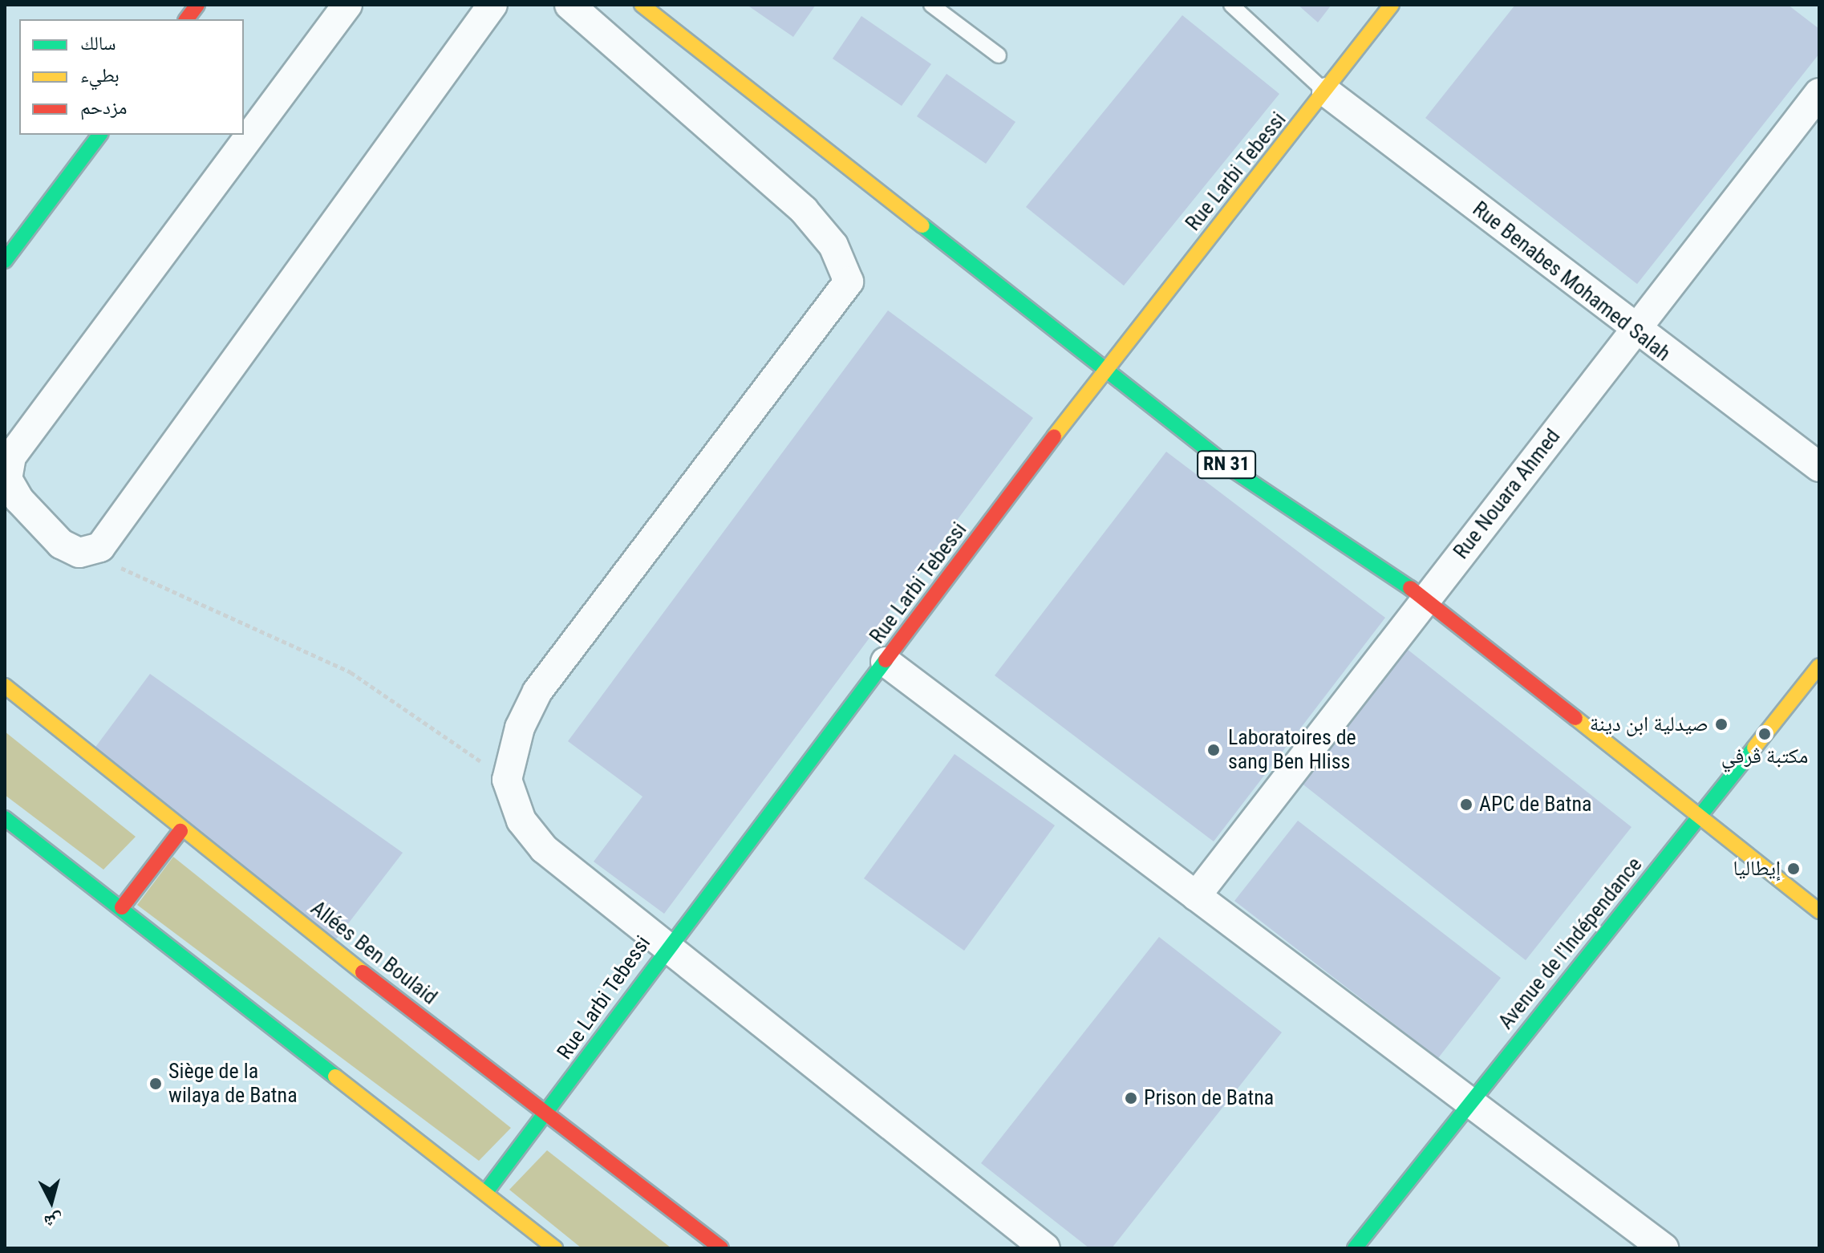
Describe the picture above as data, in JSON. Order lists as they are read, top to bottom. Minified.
{"streets":{"main road":["Rue Larbi Tebessi","RN 31","Avenue de l'Indépendance","Allées Ben Boulaid"],"street":["Rue Benabes Mohamed Salah","Rue Nouara Ahmed"]},"crossings":[["Rue Larbi Tebessi","Rue Benabes Mohamed Salah"],["Rue Larbi Tebessi","RN 31"],["Rue Larbi Tebessi","Allées Ben Boulaid"],["Rue Benabes Mohamed Salah","Rue Nouara Ahmed"],["RN 31","Rue Nouara Ahmed"],["RN 31","Avenue de l'Indépendance"]],"places":["صيدلية ابن دينة","مكتبة ڤرفي","Laboratoires de sang Ben Hliss","APC de Batna","إيطاليا","Siège de la wilaya de Batna","Prison de Batna"],"legend":["سالك","بطيء","مزدحم"],"north":"bottom"}
